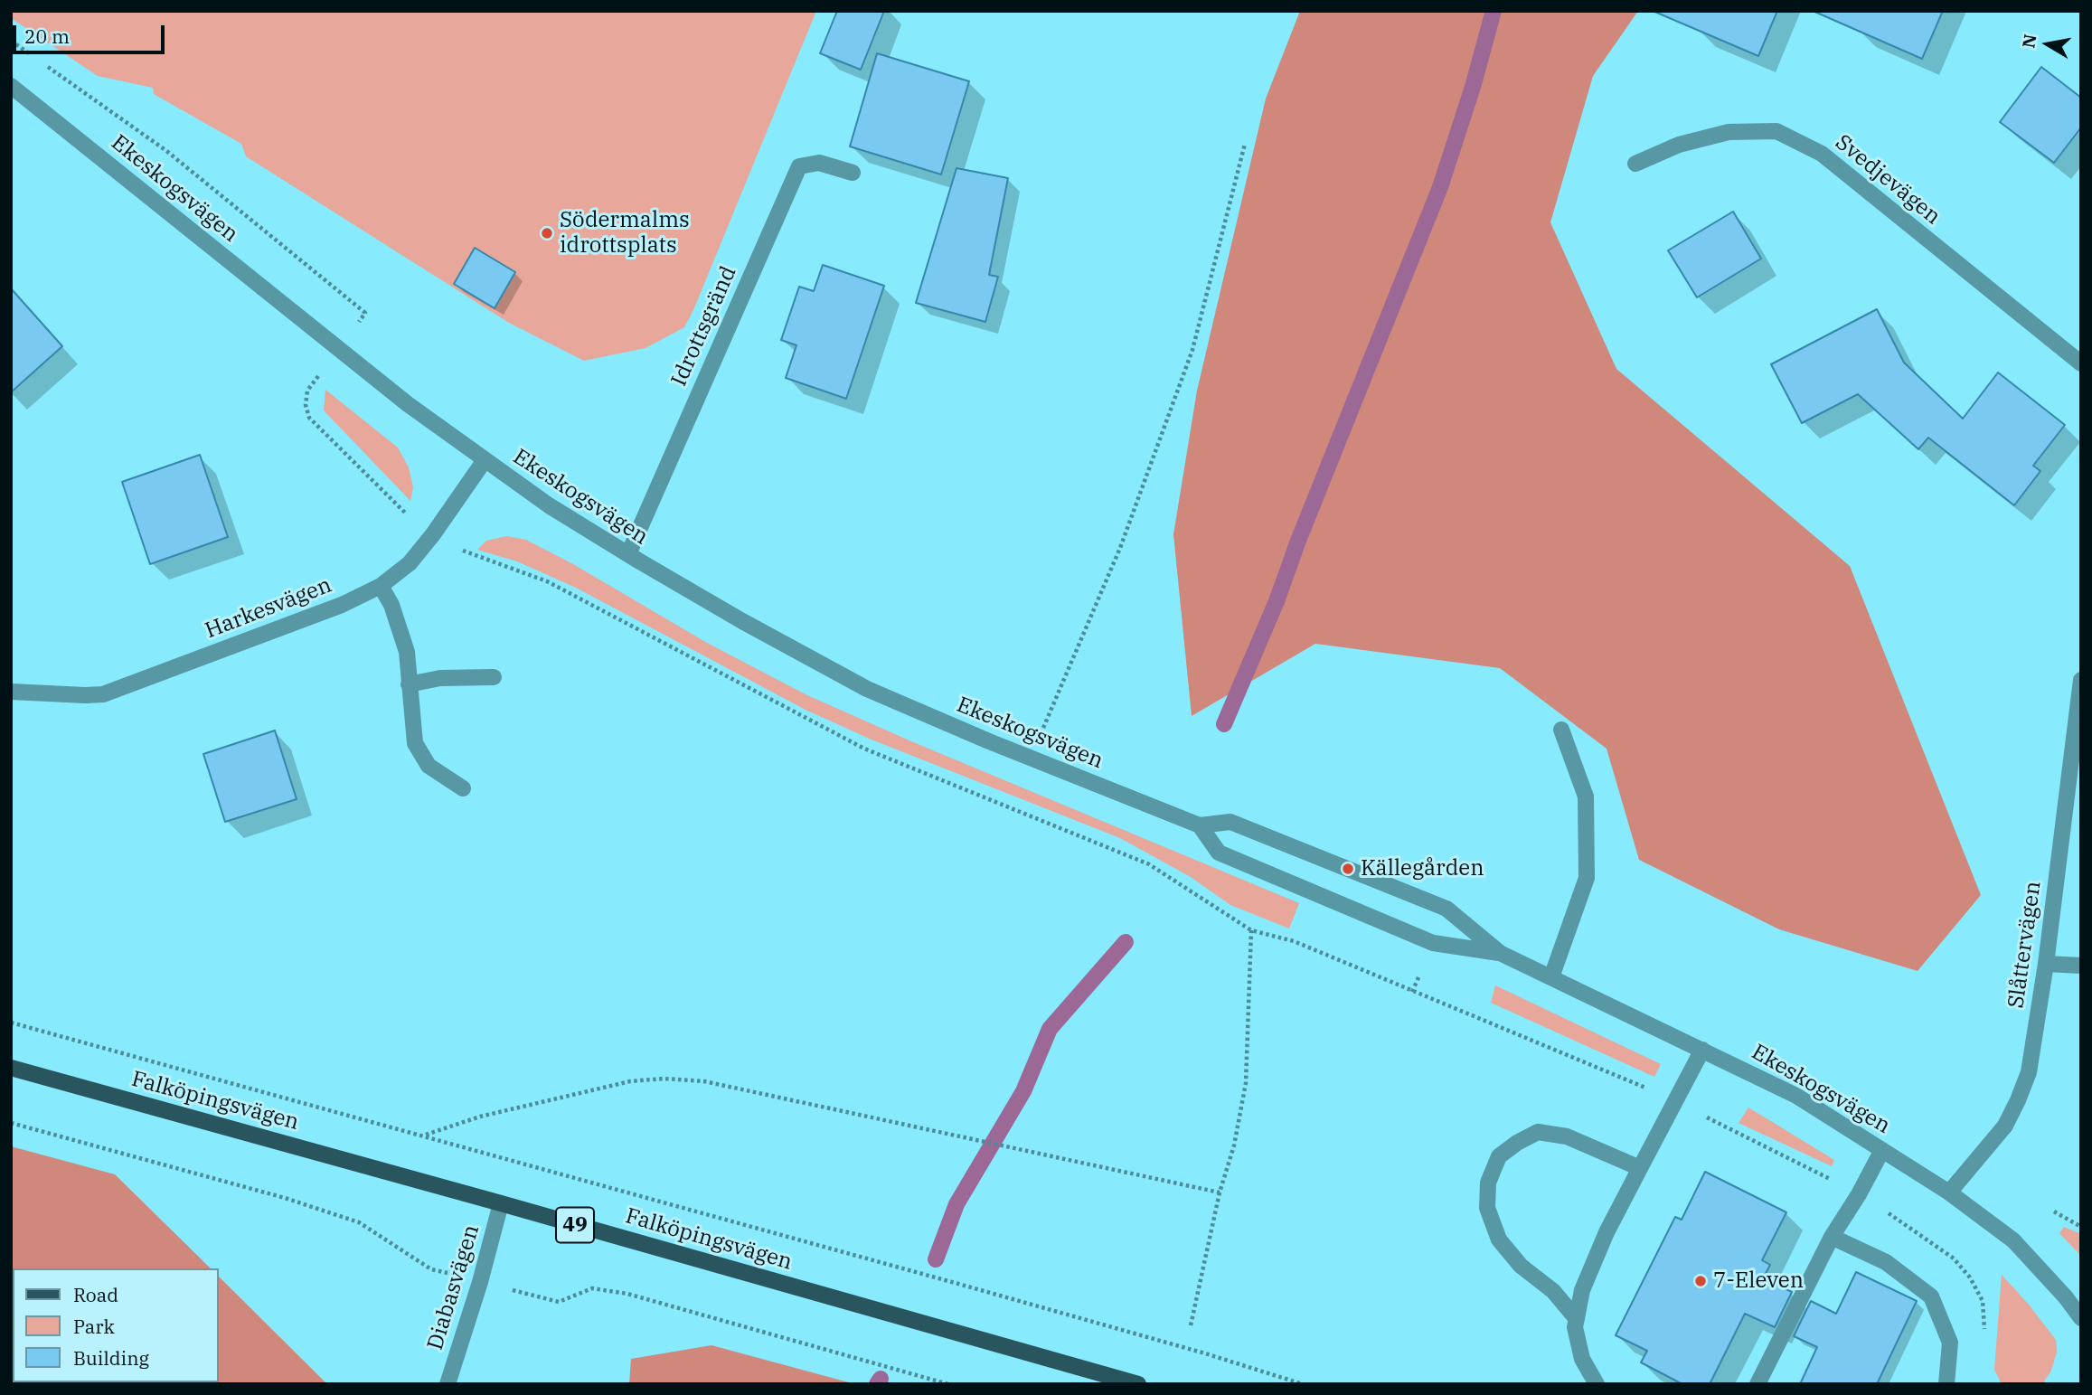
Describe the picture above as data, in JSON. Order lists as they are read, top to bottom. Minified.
{"streets":{"main road":["Falköpingsvägen","49"],"street":["Svedjevägen","Ekeskogsvägen","Idrottsgränd","Harkesvägen","Slåttervägen","Diabasvägen"]},"crossings":[["Ekeskogsvägen","Idrottsgränd"],["Ekeskogsvägen","Harkesvägen"],["Ekeskogsvägen","Slåttervägen"],["Falköpingsvägen","Diabasvägen"]],"places":["Södermalms idrottsplats","Källegården","7-Eleven"],"legend":["Road","Park","Building"],"scale_bar":"20 m","north":"left"}
